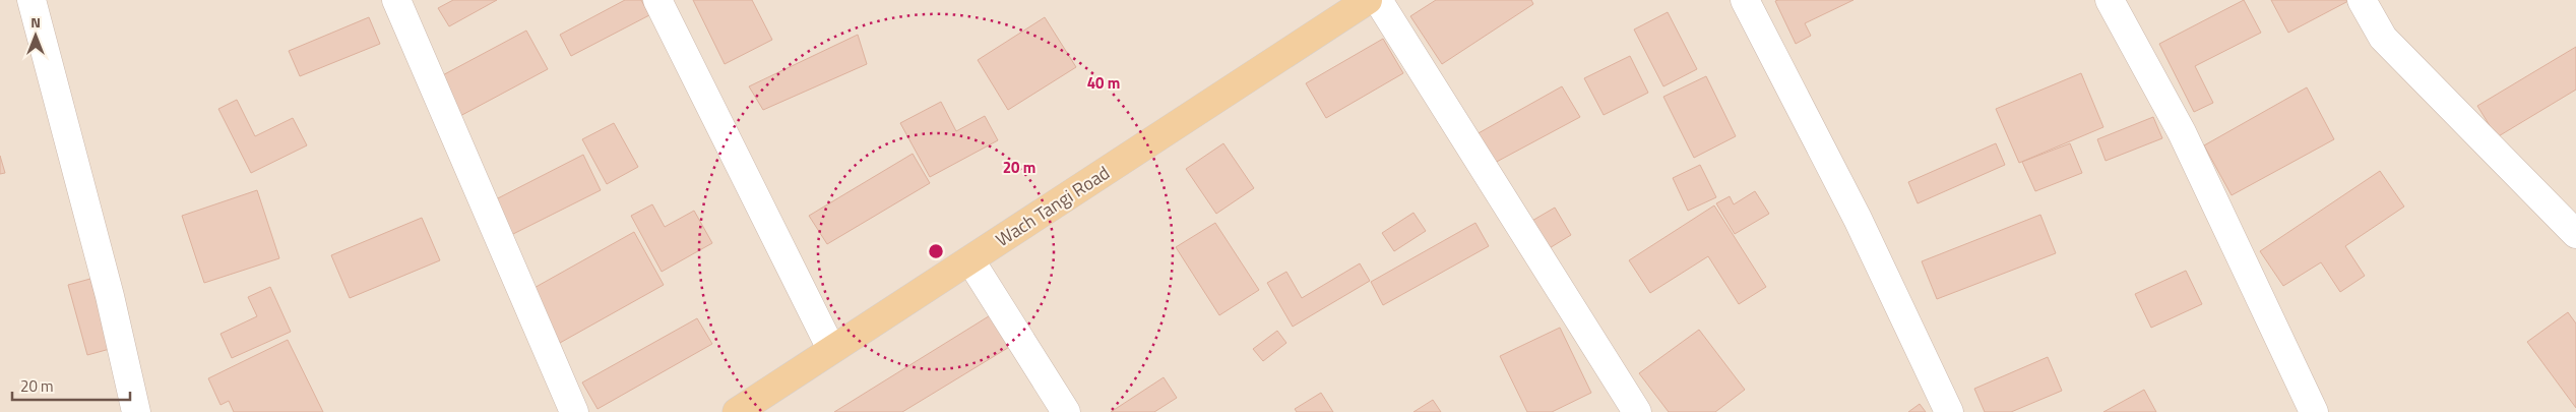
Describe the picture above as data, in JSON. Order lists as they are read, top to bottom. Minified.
{"streets":{"main road":["Wach Tangi Road"]},"scale_bar":"20 m","north":"top","rings":["40 m","20 m"]}
